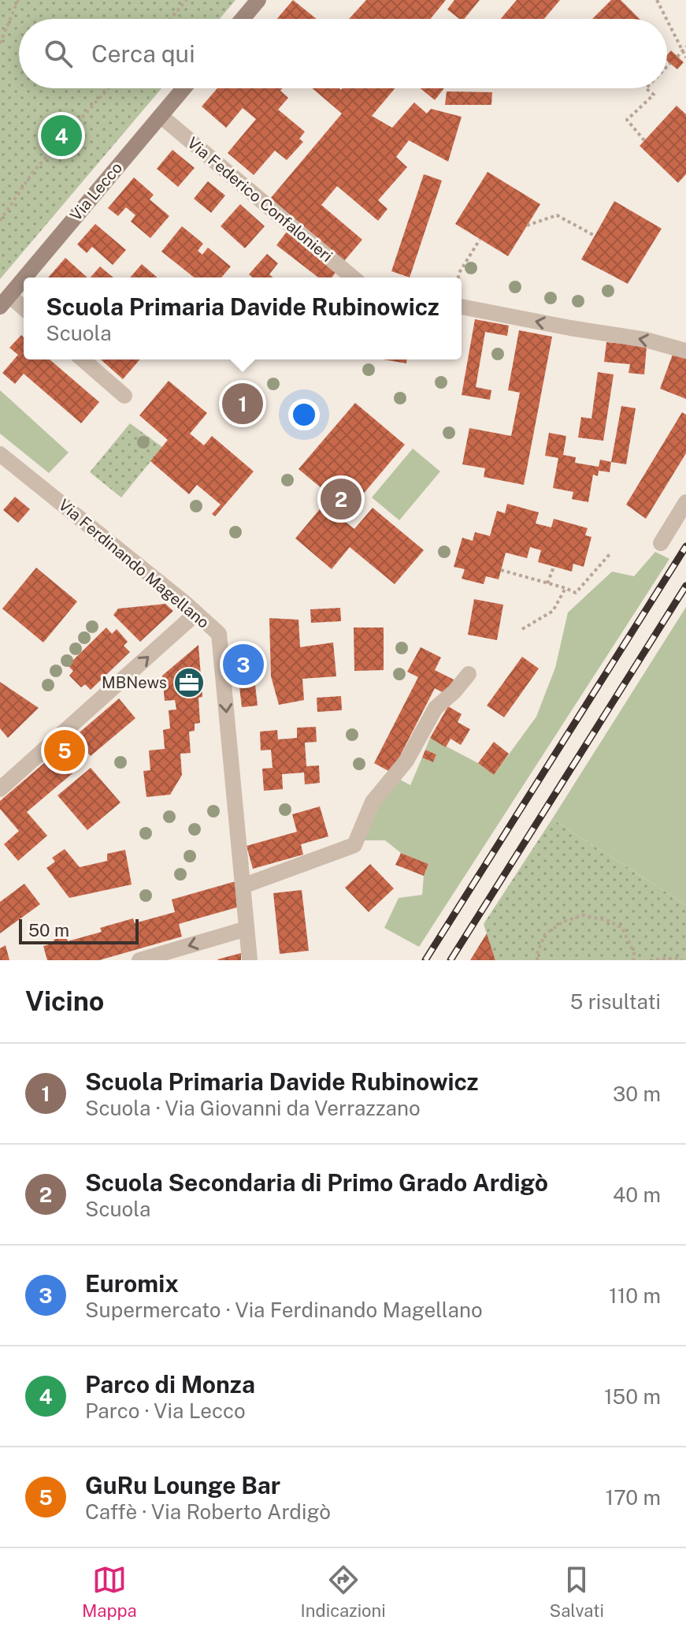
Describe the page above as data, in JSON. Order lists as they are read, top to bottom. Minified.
{"streets":{"main road":["Via Lecco"],"street":["Via Federico Confalonieri","Via Ferdinando Magellano"]},"crossings":[["Via Lecco","Via Federico Confalonieri"]],"one_way":["Via Ferdinando Magellano"],"places":{"office":["MBNews"]},"scale_bar":"50 m","page":{"search":"Cerca qui","pins":["4","1","2","3","5"],"popup":["Scuola Primaria Davide Rubinowicz","Scuola"],"scale":"50 m","heading":["Vicino","5 risultati"],"list":[{"mark":"1","name":"Scuola Primaria Davide Rubinowicz","note":"Scuola · Via Giovanni da Verrazzano","value":"30 m"},{"mark":"2","name":"Scuola Secondaria di Primo Grado Ardigò","note":"Scuola","value":"40 m"},{"mark":"3","name":"Euromix","note":"Supermercato · Via Ferdinando Magellano","value":"110 m"},{"mark":"4","name":"Parco di Monza","note":"Parco · Via Lecco","value":"150 m"},{"mark":"5","name":"GuRu Lounge Bar","note":"Caffè · Via Roberto Ardigò","value":"170 m"}],"nav":["Mappa","Indicazioni","Salvati"]}}
